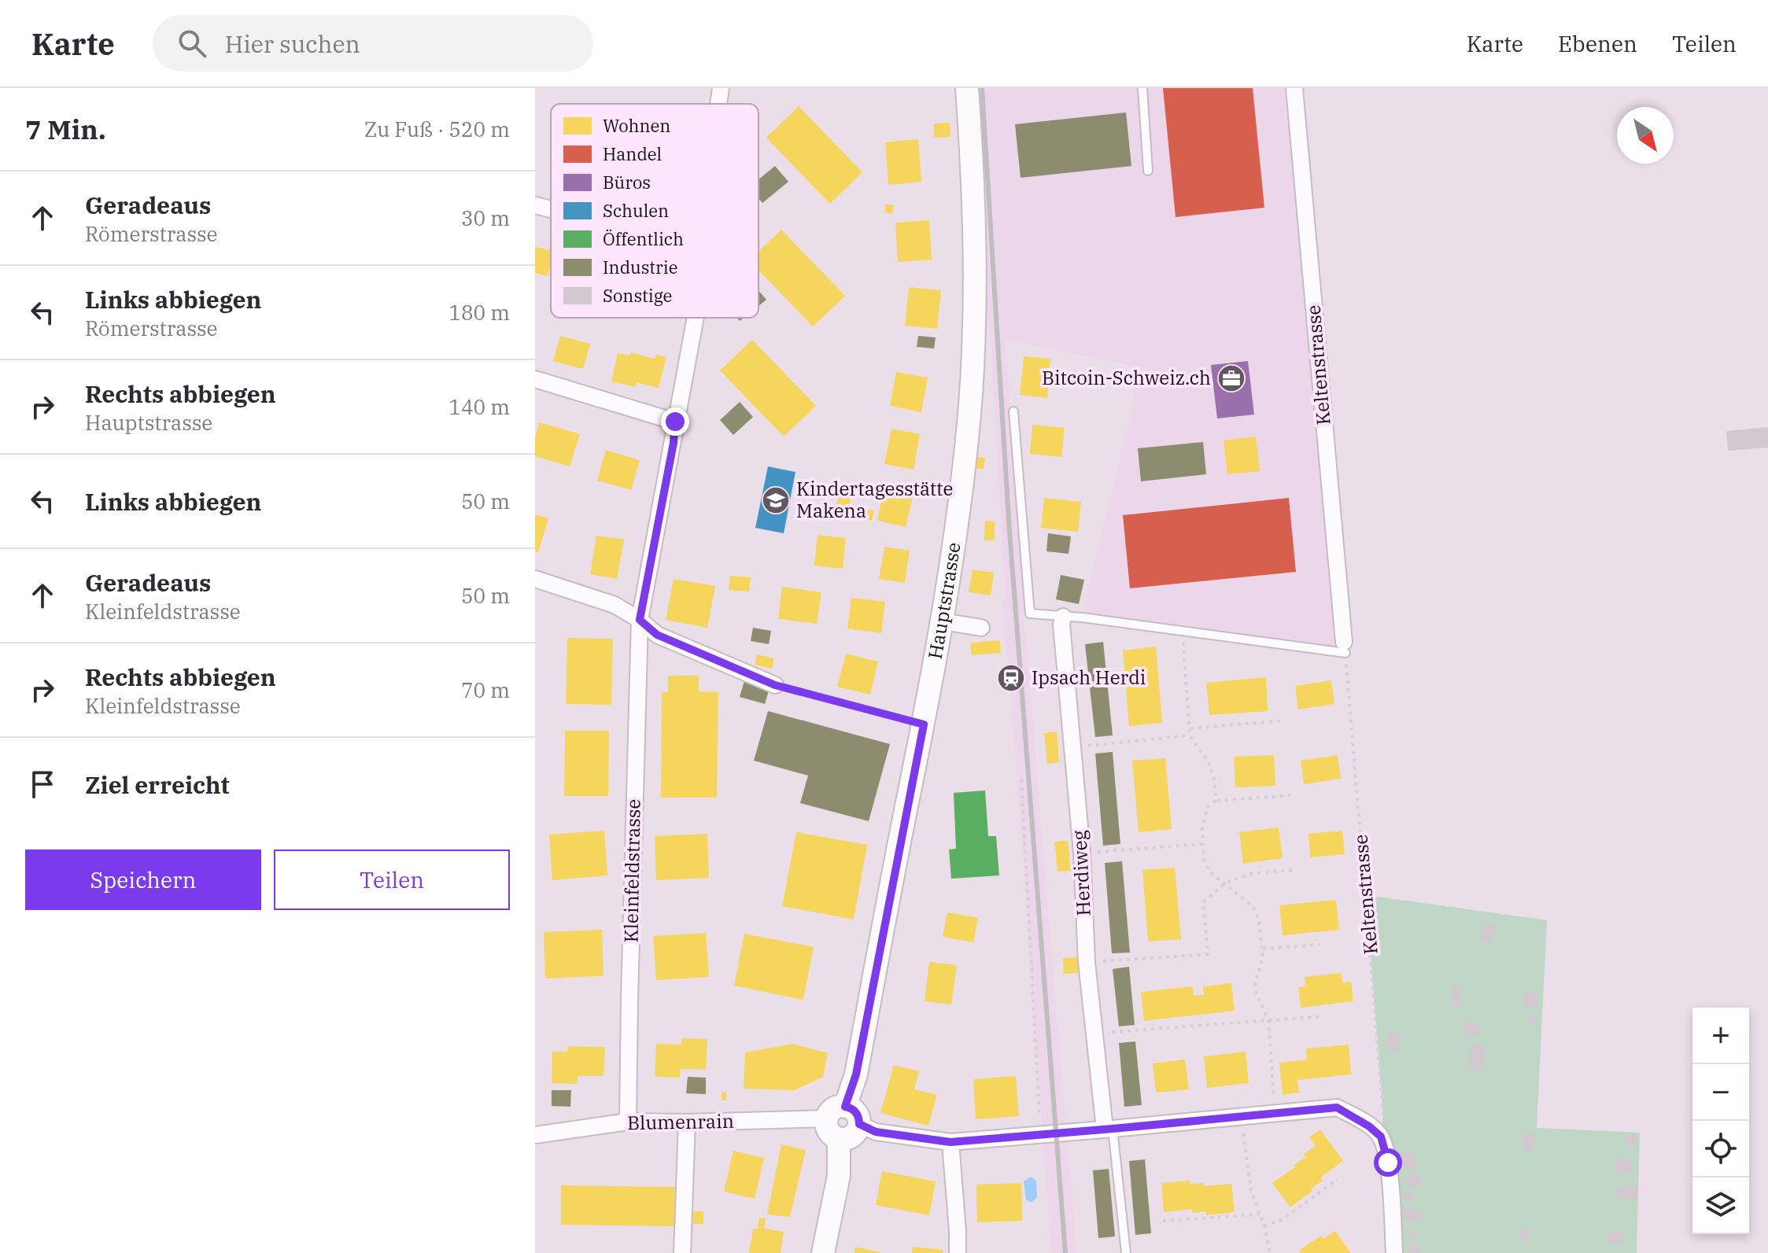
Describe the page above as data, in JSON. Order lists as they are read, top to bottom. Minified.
{"streets":{"main road":["Hauptstrasse"],"street":["Keltenstrasse","Kleinfeldstrasse","Herdiweg","Blumenrain"]},"crossings":[["Hauptstrasse","Blumenrain"],["Kleinfeldstrasse","Blumenrain"]],"places":{"office":["Bitcoin-Schweiz.ch"],"school or university":["Kindertagesstätte Makena"],"station":["Ipsach Herdi"]},"legend":["Wohnen","Handel","Büros","Schulen","Öffentlich","Industrie","Sonstige"],"north":"bottom right","page":{"header":"Karte","search":"Hier suchen","nav":["Karte","Ebenen","Teilen"],"heading":["7 Min.","Zu Fuß · 520 m"],"list":[["Geradeaus","Römerstrasse","30 m"],["Links abbiegen","Römerstrasse","180 m"],["Rechts abbiegen","Hauptstrasse","140 m"],["Links abbiegen","50 m"],["Geradeaus","Kleinfeldstrasse","50 m"],["Rechts abbiegen","Kleinfeldstrasse","70 m"],"Ziel erreicht"],"buttons":["Speichern","Teilen"],"map_buttons":["+","−"]}}
